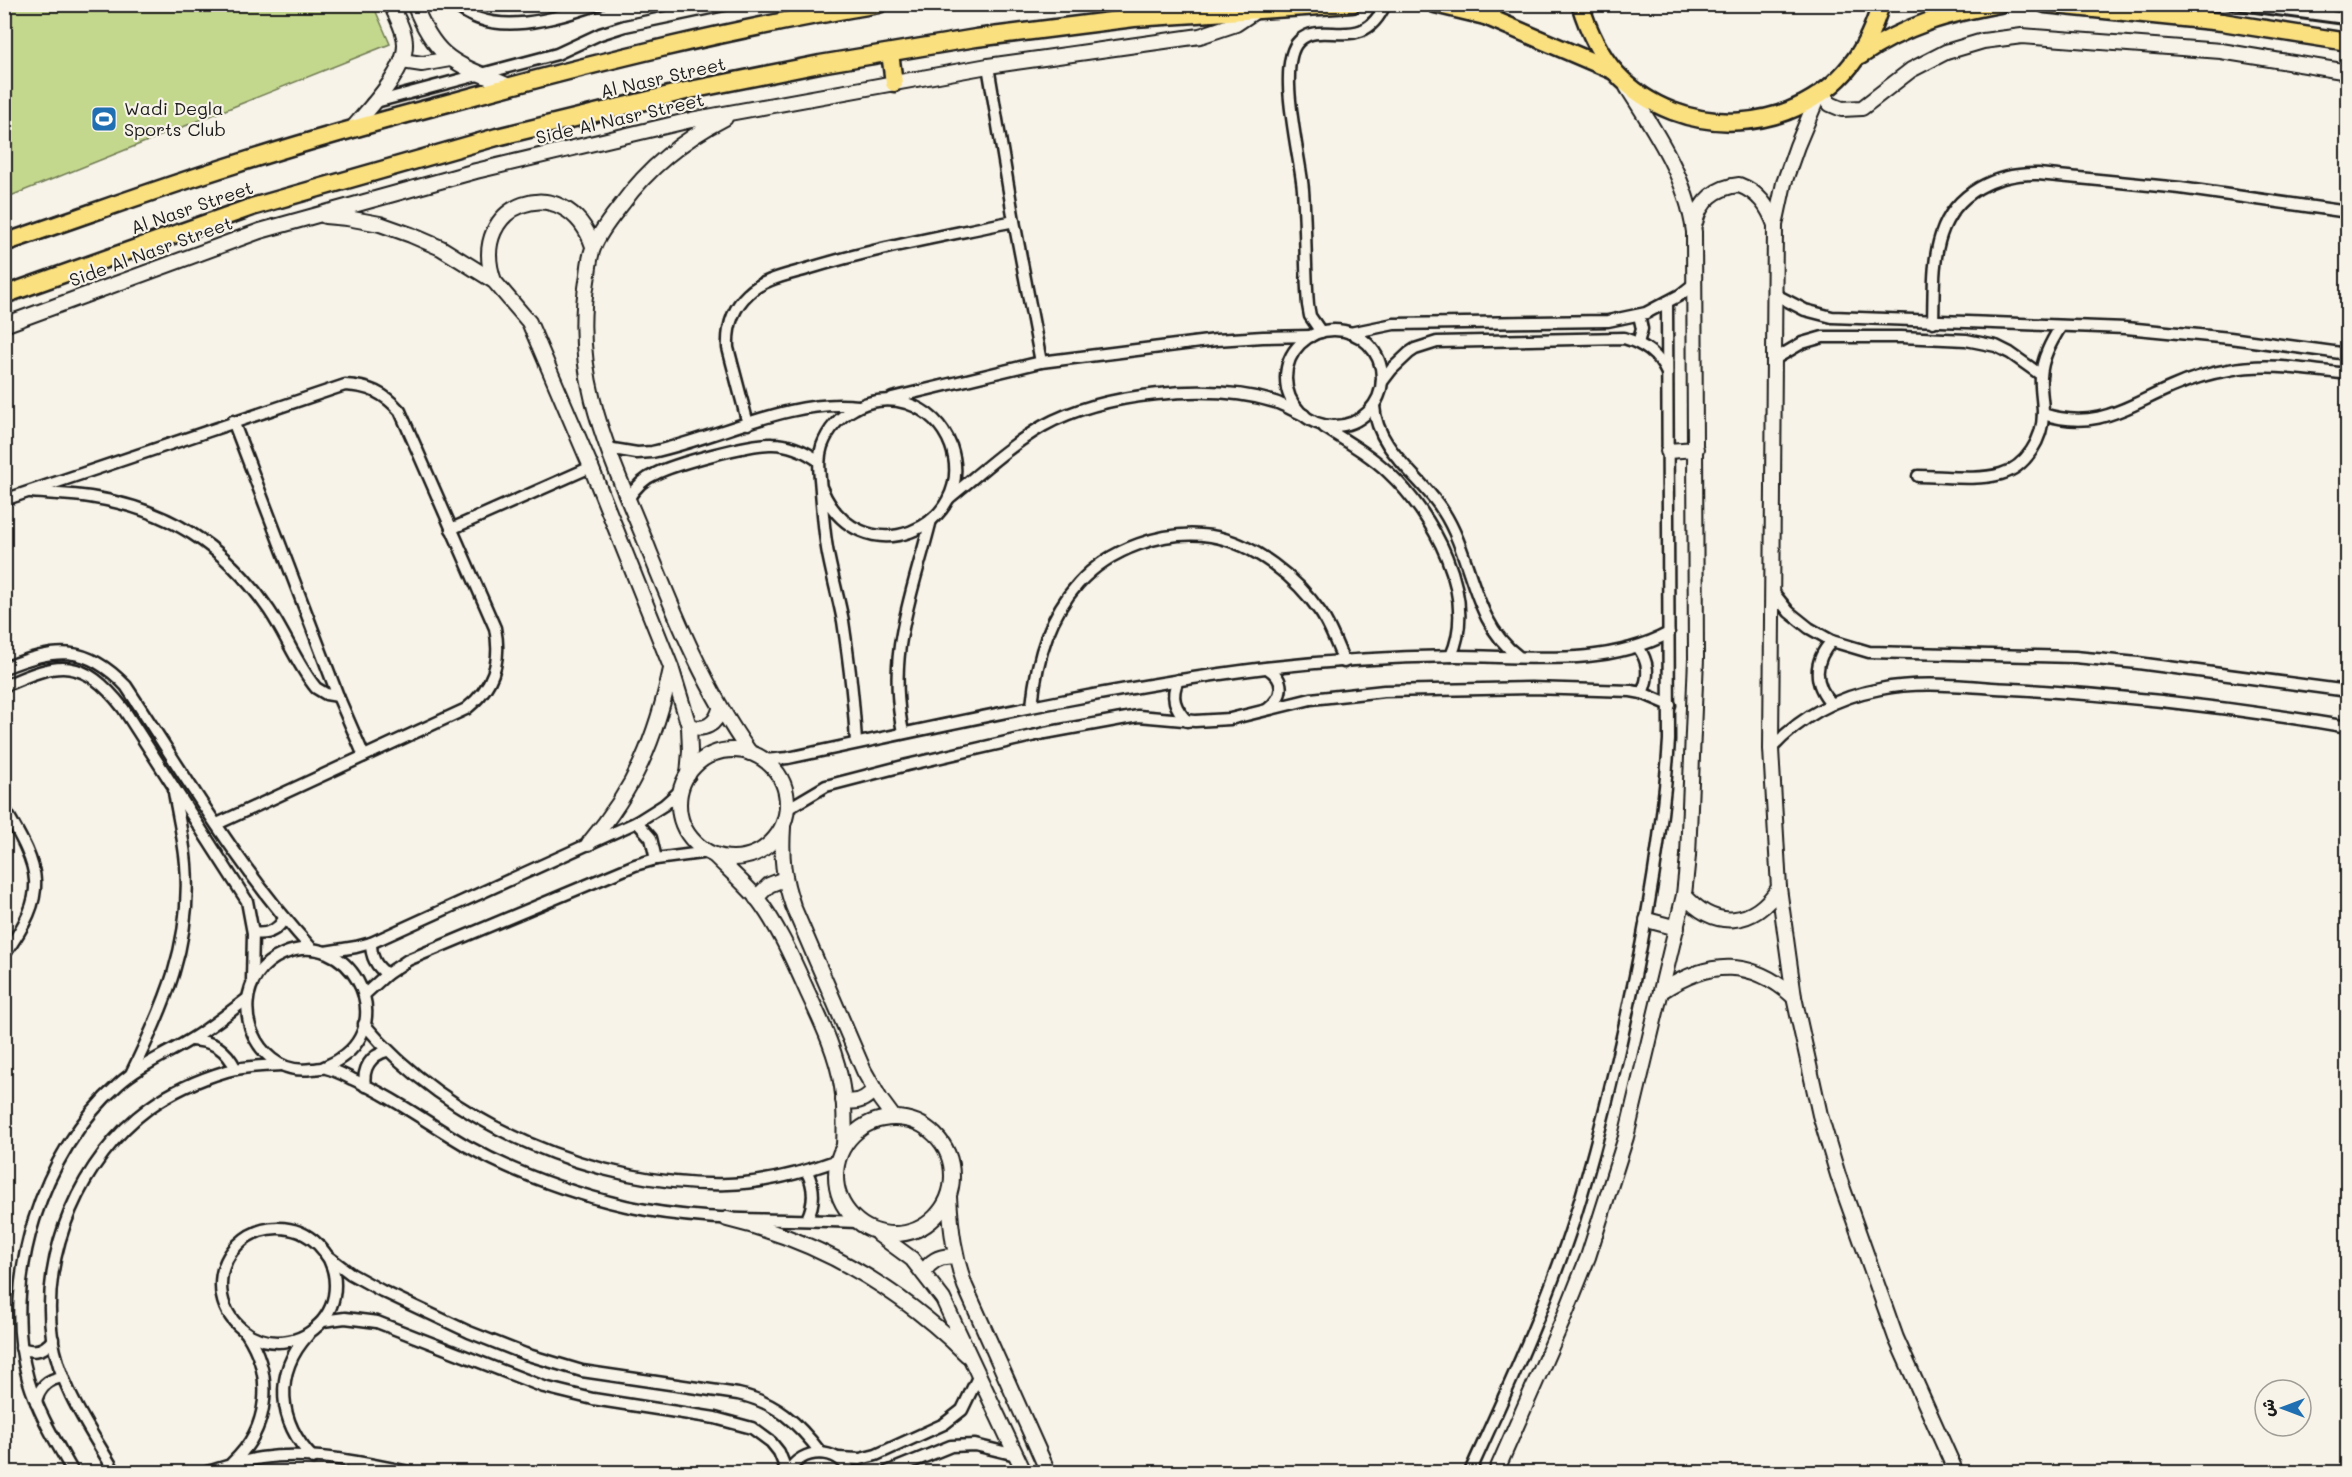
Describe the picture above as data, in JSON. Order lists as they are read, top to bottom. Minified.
{"streets":{"main road":["Al Nasr Street"],"street":["Side Al Nasr Street"]},"crossings":[["Al Nasr Street","Side Al Nasr Street"]],"places":{"sports":["Wadi Degla Sports Club"]},"north":"left"}
